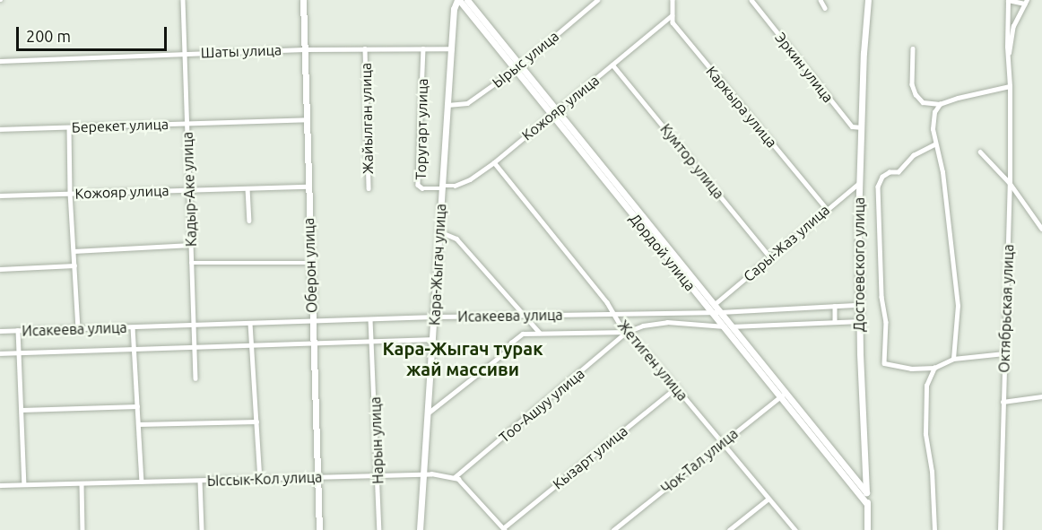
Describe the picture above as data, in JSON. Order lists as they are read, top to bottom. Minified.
{"streets":{"street":["Шаты улица","Ырыс улица","Эркин улица","Каркыра улица","Кожояр улица","Жайылган улица","Берекет улица","Торугарт улица","Кумтор улица","Кадыр-Аке улица","Сары-Жаз улица","Дордой улица","Кара-Жыгач улица","Достоевского улица","Оберон улица","Октябрьская улица","Исакеева улица","Жетиген улица","Тоо-Ашуу улица","Нарын улица","Кызарт улица","Чок-Тал улица","Ыссык-Кол улица"]},"crossings":[["Шаты улица","Жайылган улица"],["Шаты улица","Торугарт улица"],["Шаты улица","Кадыр-Аке улица"],["Шаты улица","Кара-Жыгач улица"],["Шаты улица","Оберон улица"],["Ырыс улица","Дордой улица"],["Ырыс улица","Кара-Жыгач улица"],["Эркин улица","Достоевского улица"],["Каркыра улица","Кожояр улица"],["Каркыра улица","Сары-Жаз улица"],["Кожояр улица","Торугарт улица"],["Кожояр улица","Кумтор улица"],["Кожояр улица","Кадыр-Аке улица"],["Кожояр улица","Дордой улица"],["Кожояр улица","Кара-Жыгач улица"],["Кожояр улица","Оберон улица"],["Кожояр улица","Жетиген улица"],["Берекет улица","Кадыр-Аке улица"],["Берекет улица","Оберон улица"],["Торугарт улица","Кара-Жыгач улица"],["Кумтор улица","Сары-Жаз улица"],["Кадыр-Аке улица","Исакеева улица"],["Сары-Жаз улица","Дордой улица"],["Сары-Жаз улица","Достоевского улица"],["Сары-Жаз улица","Исакеева улица"],["Дордой улица","Кара-Жыгач улица"],["Дордой улица","Достоевского улица"],["Дордой улица","Исакеева улица"],["Дордой улица","Чок-Тал улица"],["Кара-Жыгач улица","Исакеева улица"],["Кара-Жыгач улица","Ыссык-Кол улица"],["Достоевского улица","Исакеева улица"],["Оберон улица","Исакеева улица"],["Оберон улица","Ыссык-Кол улица"],["Исакеева улица","Жетиген улица"],["Исакеева улица","Тоо-Ашуу улица"],["Исакеева улица","Нарын улица"],["Жетиген улица","Тоо-Ашуу улица"],["Жетиген улица","Кызарт улица"],["Жетиген улица","Чок-Тал улица"],["Тоо-Ашуу улица","Ыссык-Кол улица"],["Нарын улица","Ыссык-Кол улица"]],"districts":["Кара-Жыгач турак жай массиви"],"scale_bar":"200 m"}
